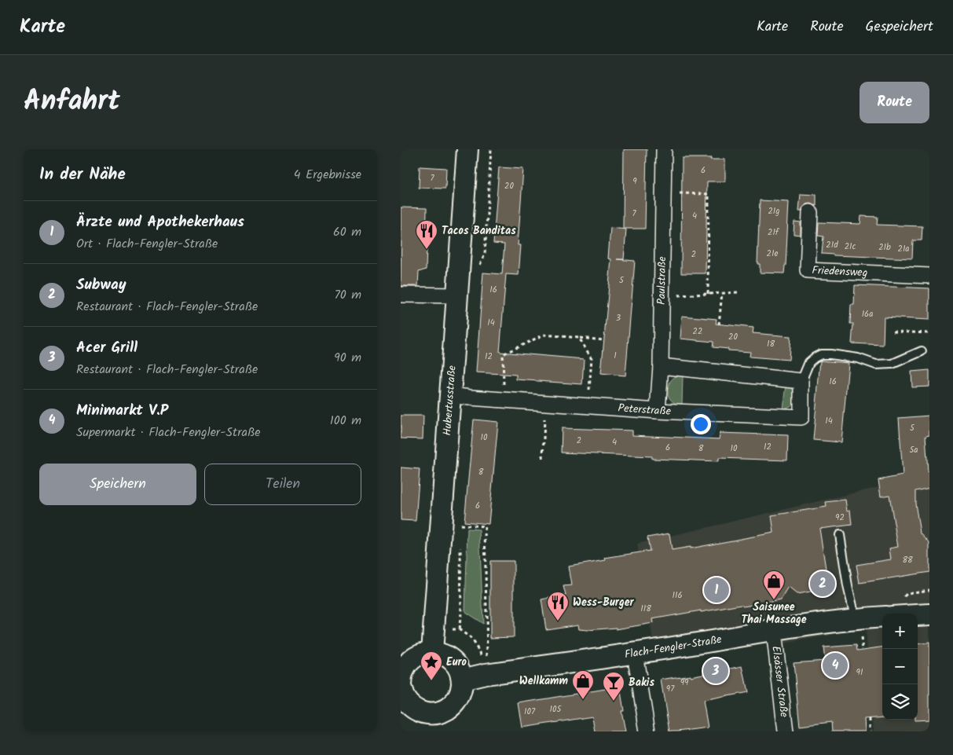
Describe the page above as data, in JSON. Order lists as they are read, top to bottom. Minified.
{"streets":{"street":["Friedensweg","Paulstraße","Hubertusstraße","Peterstraße","Flach-Fengler-Straße","Elsässer Straße"]},"crossings":[["Paulstraße","Peterstraße"],["Hubertusstraße","Peterstraße"],["Hubertusstraße","Flach-Fengler-Straße"],["Flach-Fengler-Straße","Elsässer Straße"]],"places":{"restaurant":["Tacos Banditas","Wess-Burger"],"shop":["Saisunee Thai Massage","Wellkamm"],"place":["Euro"],"bar":["Bakis"]},"house_numbers":["6","7","9","20","21g","7","4","21f","21d","21c","21b","21a","21e","2","5","16","16a","3","14","22","20","18","1","12","16","14","5","10","2","4","12","6","8","10","5a","8","6","92","88","116","118","91","99","97","105","107"],"page":{"header":"Karte","nav":["Karte","Route","Gespeichert"],"title":"Anfahrt","buttons":["Route",["Speichern","Teilen"]],"heading":["In der Nähe","4 Ergebnisse"],"list":[{"mark":"1","name":"Ärzte und Apothekerhaus","note":"Ort · Flach-Fengler-Straße","value":"60 m"},{"mark":"2","name":"Subway","note":"Restaurant · Flach-Fengler-Straße","value":"70 m"},{"mark":"3","name":"Acer Grill","note":"Restaurant · Flach-Fengler-Straße","value":"90 m"},{"mark":"4","name":"Minimarkt V.P","note":"Supermarkt · Flach-Fengler-Straße","value":"100 m"}],"pins":["2","1","4","3"],"map_buttons":["+","−"]}}
